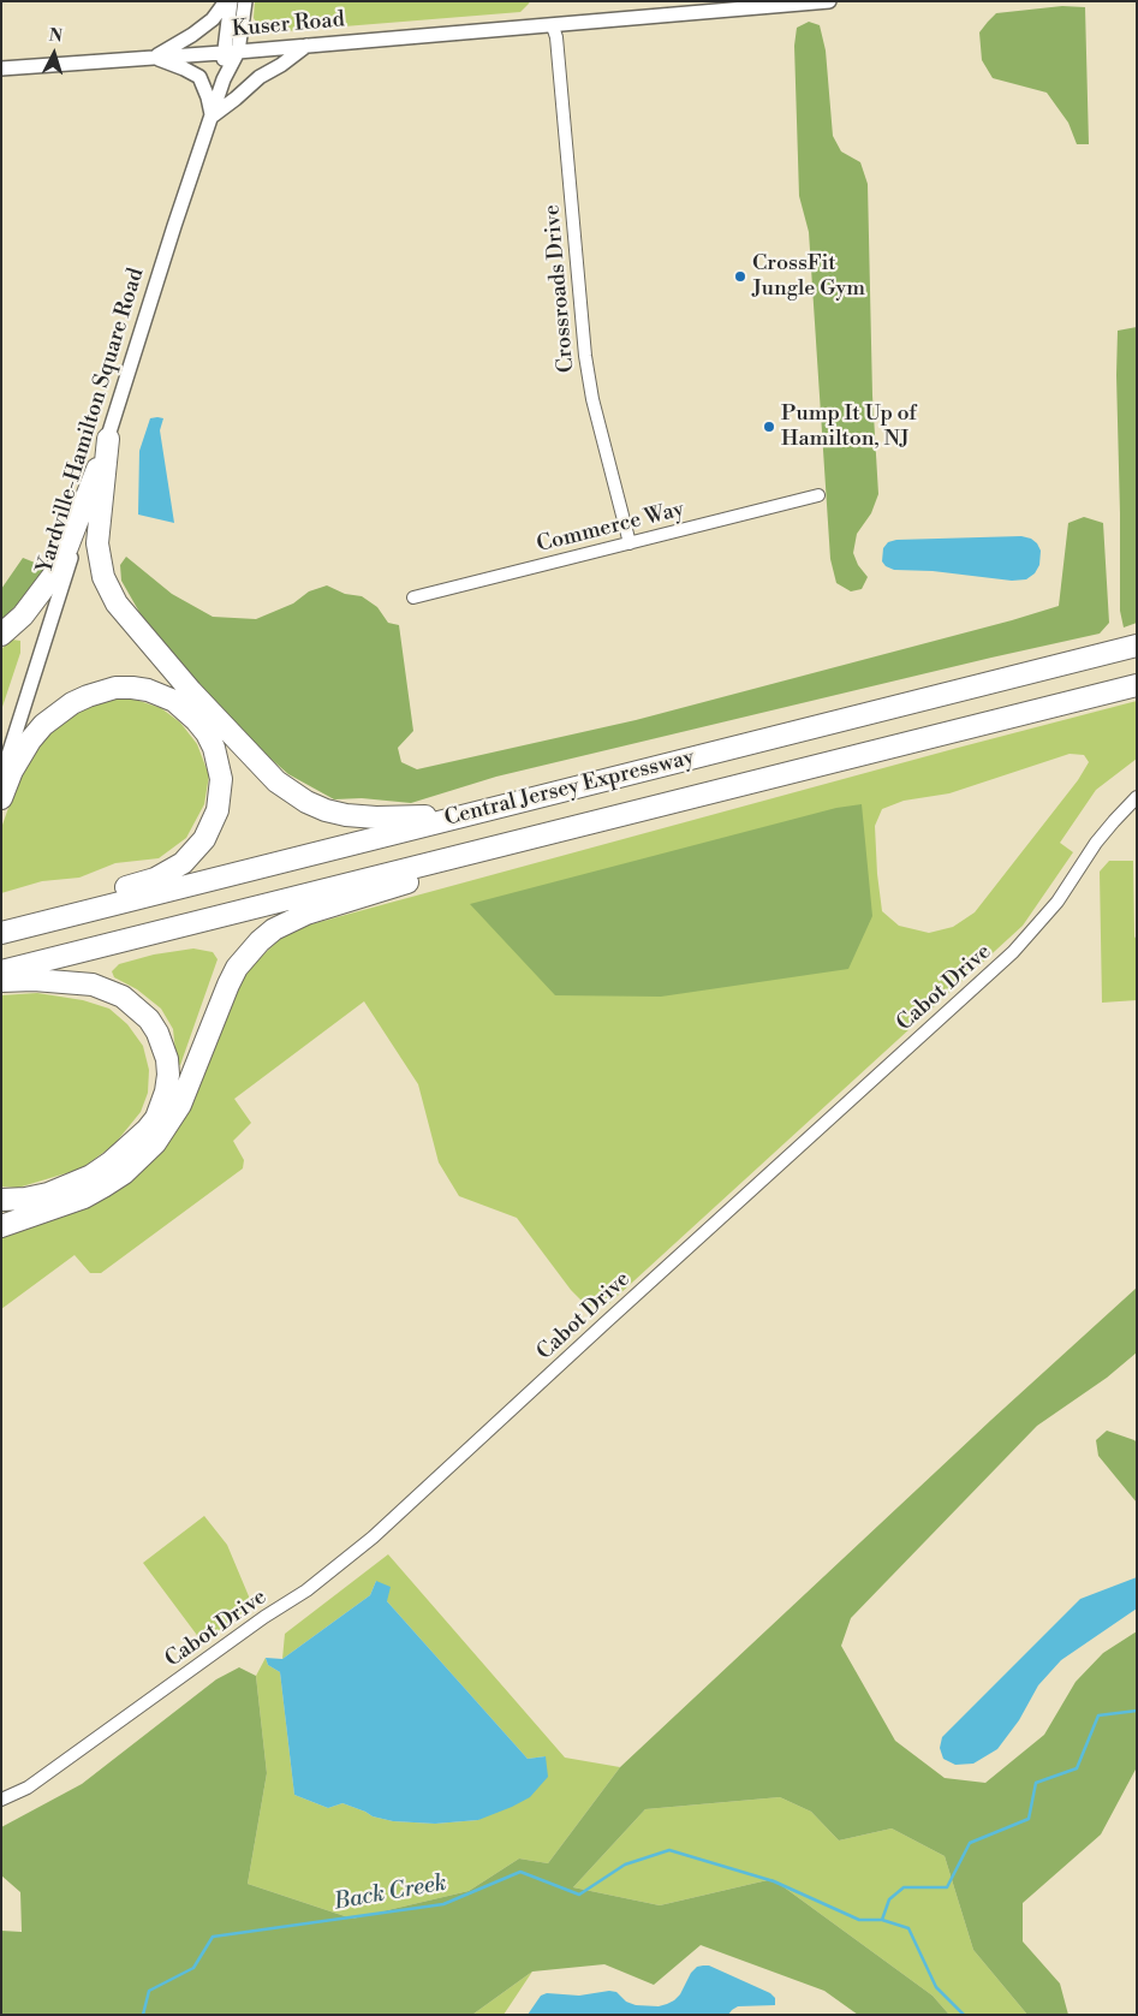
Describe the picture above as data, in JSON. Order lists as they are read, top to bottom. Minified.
{"streets":{"highway":["Central Jersey Expressway"],"street":["Kuser Road","Crossroads Drive","Yardville-Hamilton Square Road","Commerce Way","Cabot Drive"]},"crossings":[["Kuser Road","Crossroads Drive"],["Kuser Road","Yardville-Hamilton Square Road"],["Crossroads Drive","Commerce Way"]],"water":["Back Creek"],"places":["CrossFit Jungle Gym","Pump It Up of Hamilton, NJ"],"north":"top"}
